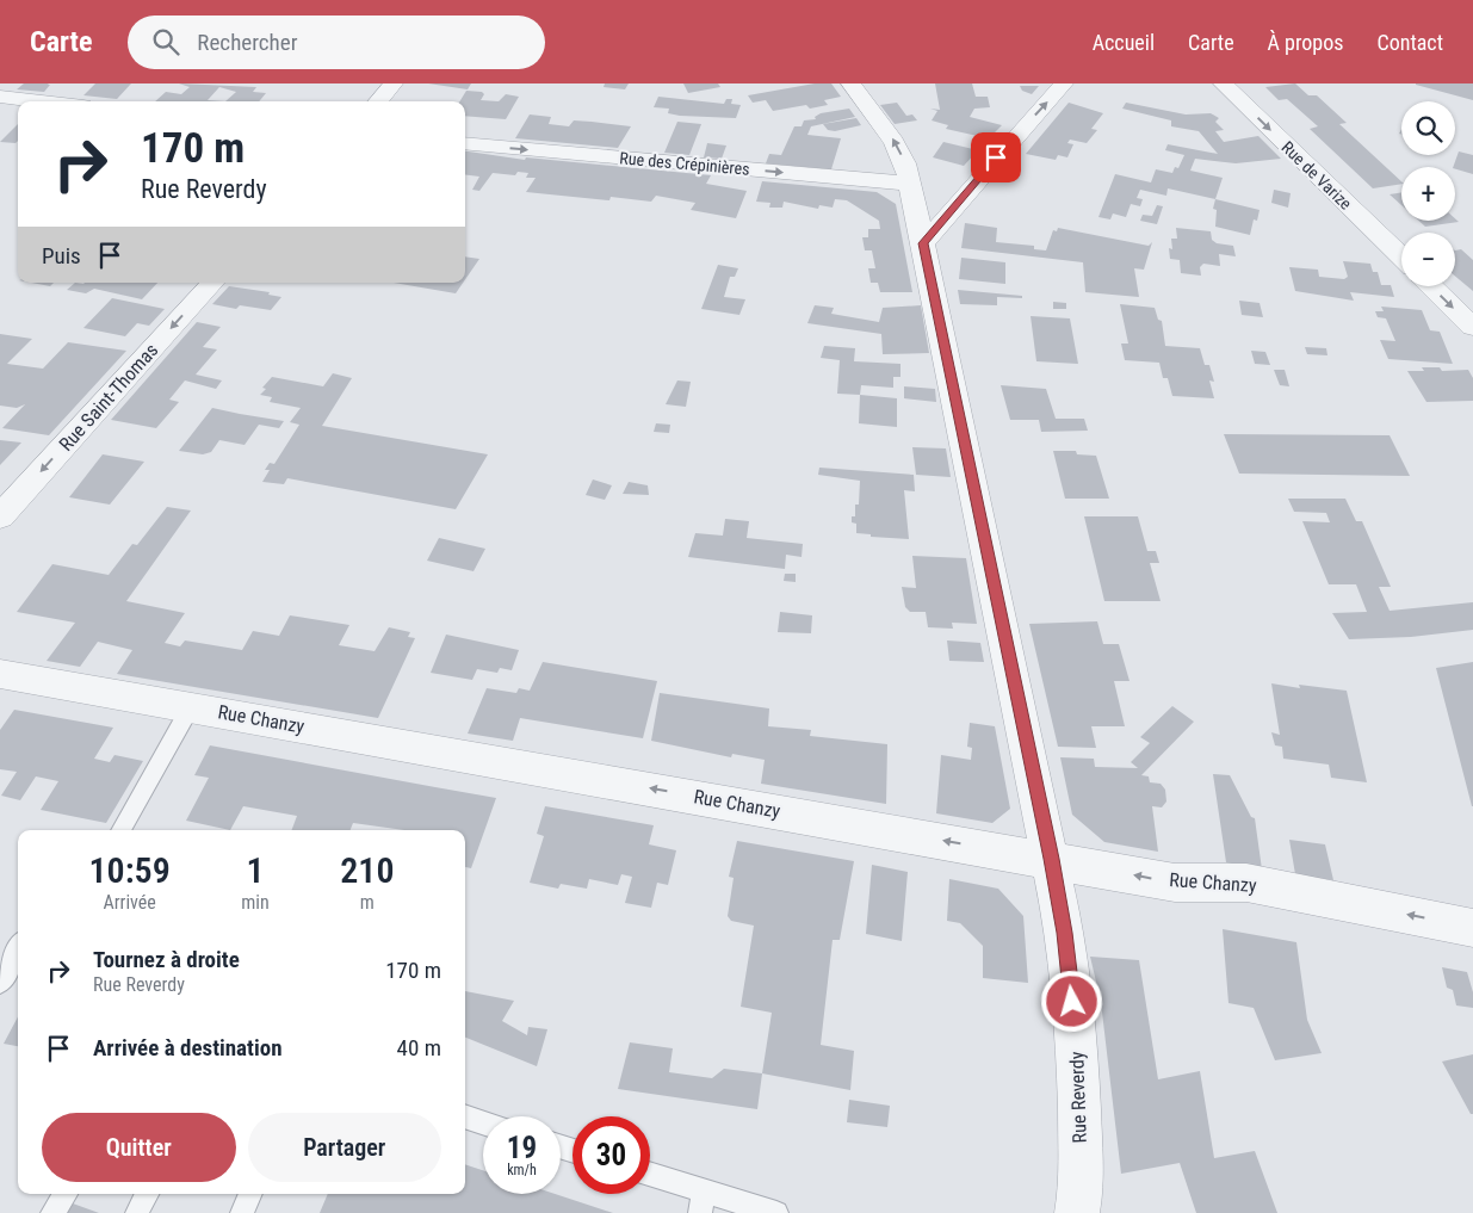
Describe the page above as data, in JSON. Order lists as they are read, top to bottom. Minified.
{"streets":{"street":["Rue des Crépinières","Rue de Varize","Rue Saint-Thomas","Rue Chanzy","Rue Reverdy"]},"crossings":[["Rue des Crépinières","Rue Reverdy"],["Rue Chanzy","Rue Reverdy"]],"one_way":["Rue des Crépinières","Rue de Varize","Rue Saint-Thomas","Rue Chanzy"],"page":{"header":"Carte","search":"Rechercher","nav":["Accueil","Carte","À propos","Contact"],"map_buttons":["+","−"],"turn":["170 m","Rue Reverdy"],"then":"Puis","eta":["10:59","Arrivée","1","min","210","m"],"list":[{"name":"Tournez à droite","note":"Rue Reverdy","value":"170 m"},{"name":"Arrivée à destination","value":"40 m"}],"buttons":["Quitter","Partager"],"speed":"19 km/h","limit":"30"}}
